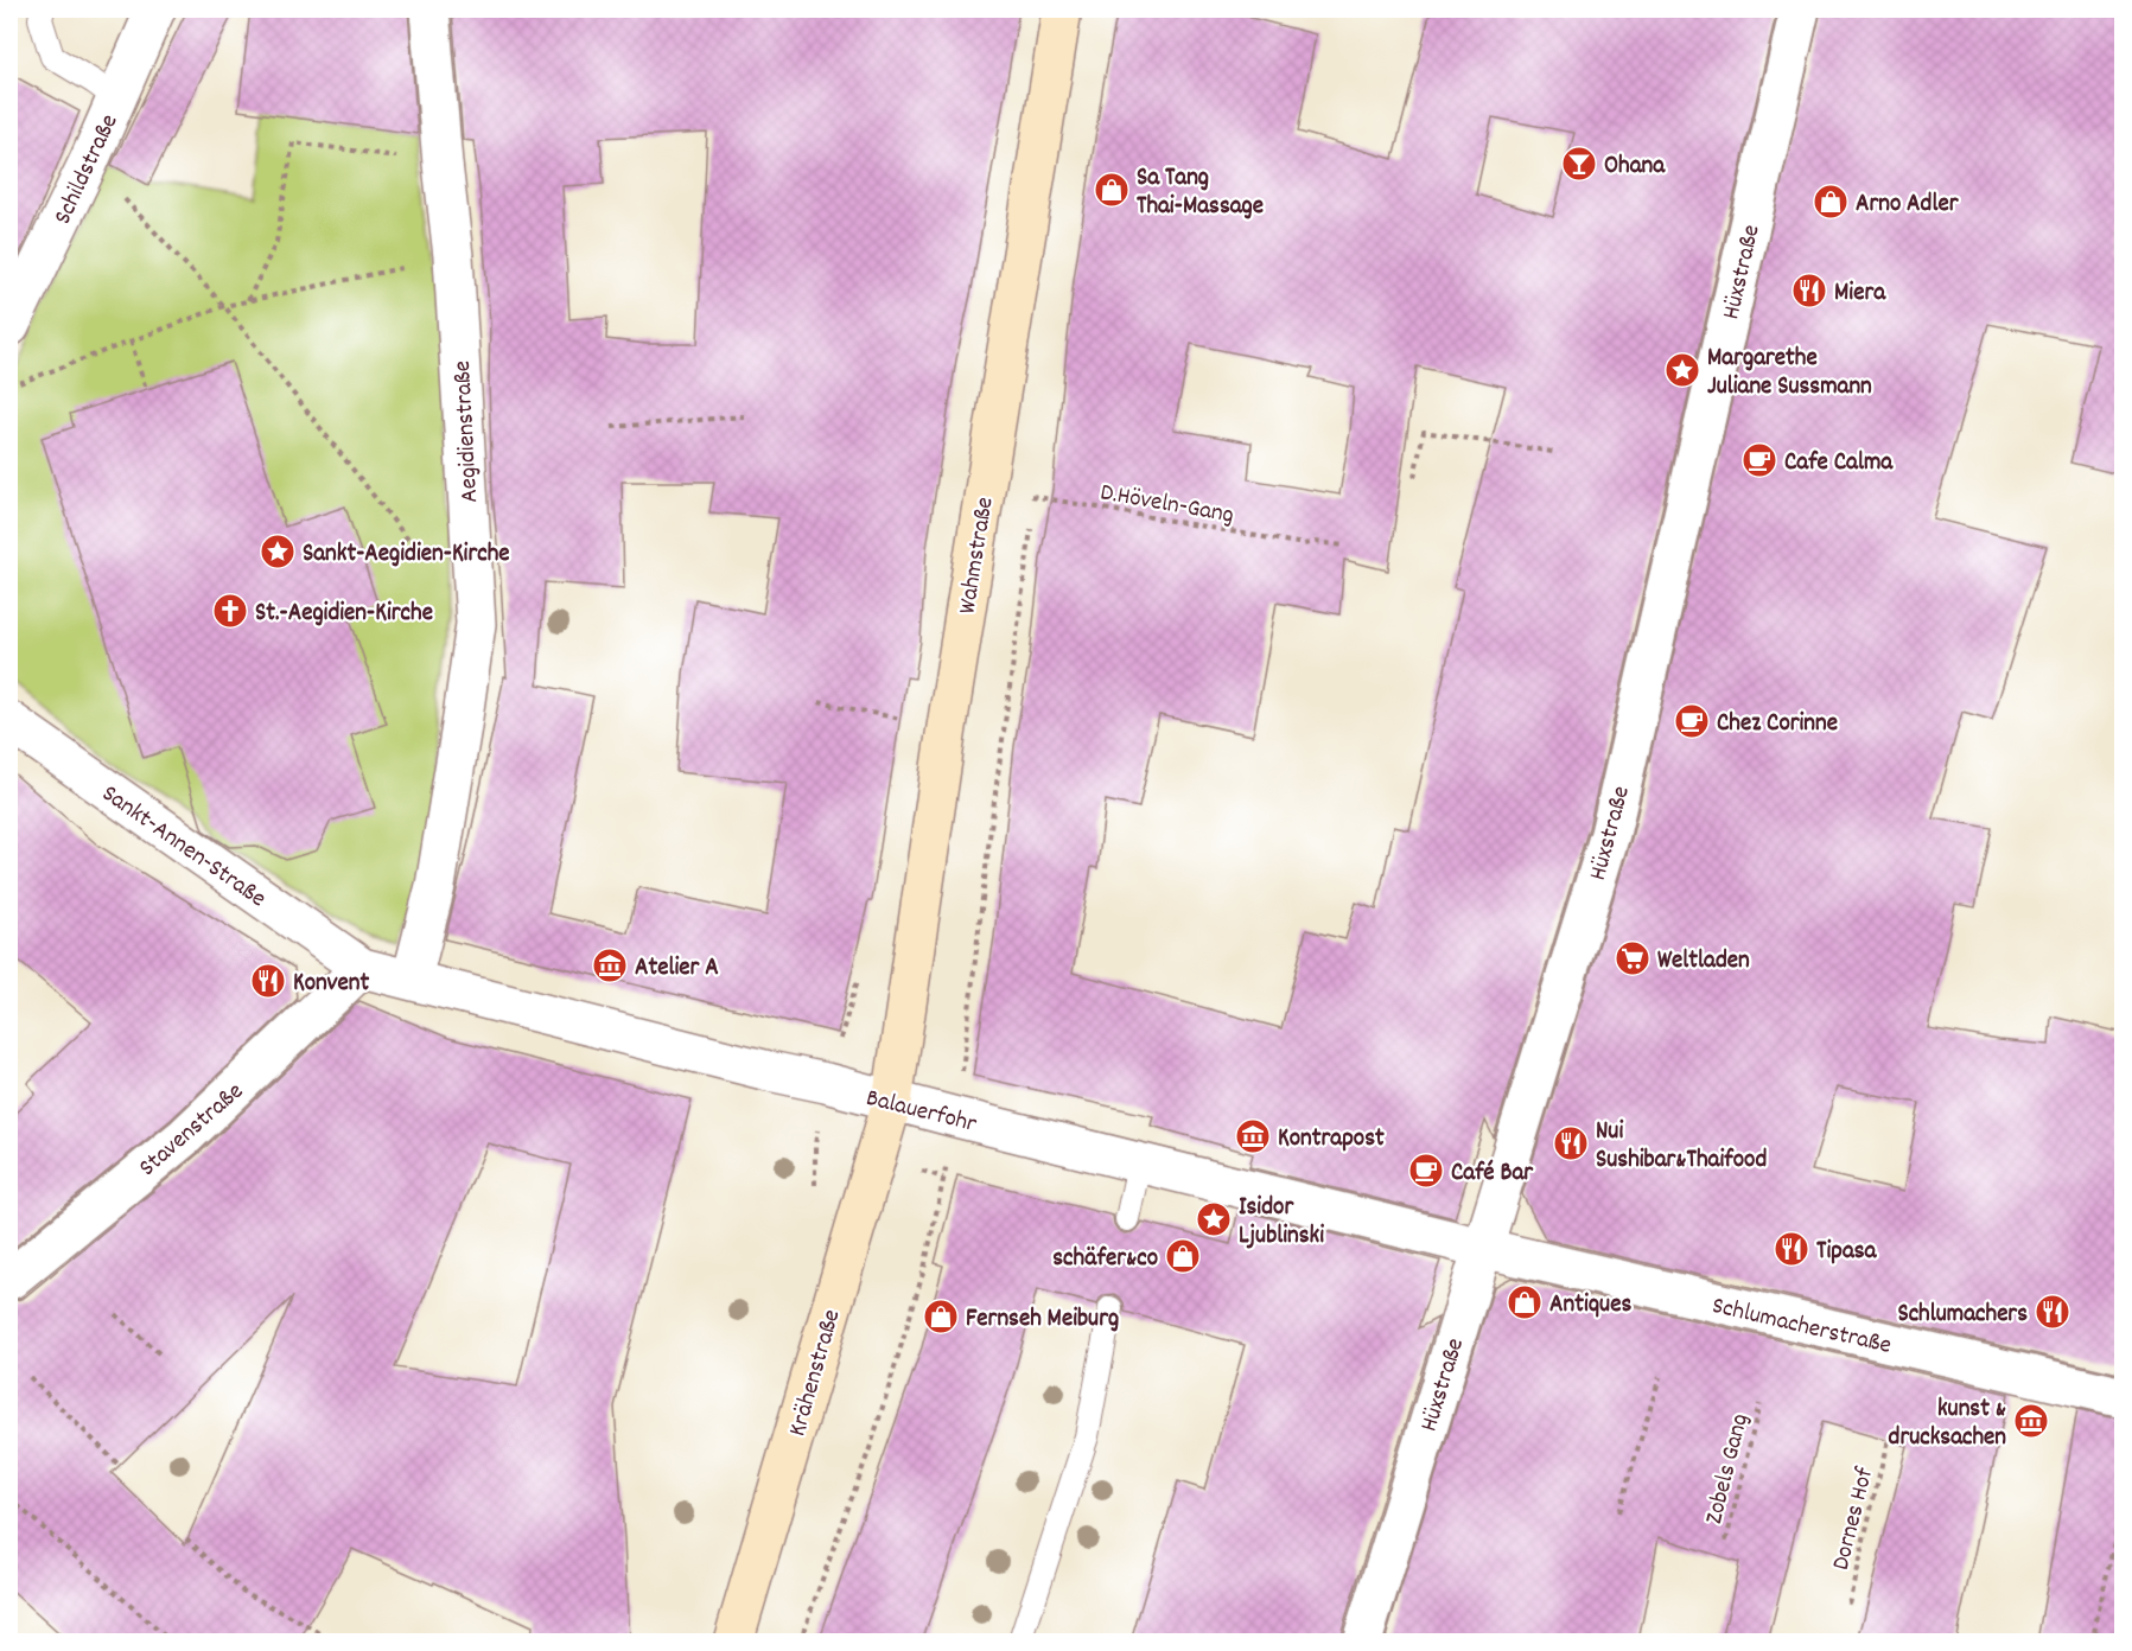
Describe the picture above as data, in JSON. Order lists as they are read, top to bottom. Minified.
{"streets":{"street":["Schildstraße","Hüxstraße","Aegidienstraße","Wahmstraße","Sankt-Annen-Straße","Balauerfohr","Stavenstraße","Schlumacherstraße","Krähenstraße"],"path":["D.Höveln-Gang","Zobels Gang","Dornes Hof"]},"crossings":[["Hüxstraße","Balauerfohr"],["Hüxstraße","Schlumacherstraße"],["Aegidienstraße","Balauerfohr"],["D.Höveln-Gang","Wahmstraße"],["Wahmstraße","Balauerfohr"],["Wahmstraße","Krähenstraße"],["Sankt-Annen-Straße","Balauerfohr"],["Sankt-Annen-Straße","Stavenstraße"],["Balauerfohr","Stavenstraße"],["Balauerfohr","Schlumacherstraße"],["Balauerfohr","Krähenstraße"]],"places":{"bar":["Ohana"],"shop":["Sa Tang Thai-Massage","Arno Adler","schäfer&co","Antiques","Fernseh Meiburg"],"restaurant":["Miera","Konvent","Nui Sushibar&Thaifood","Tipasa","Schlumachers"],"place":["Margarethe Juliane Sussmann","Sankt-Aegidien-Kirche","Isidor Ljublinski"],"cafe":["Cafe Calma","Chez Corinne","Café Bar"],"church":["St.-Aegidien-Kirche"],"supermarket":["Weltladen"],"museum":["Atelier A","Kontrapost","kunst & drucksachen"]}}
